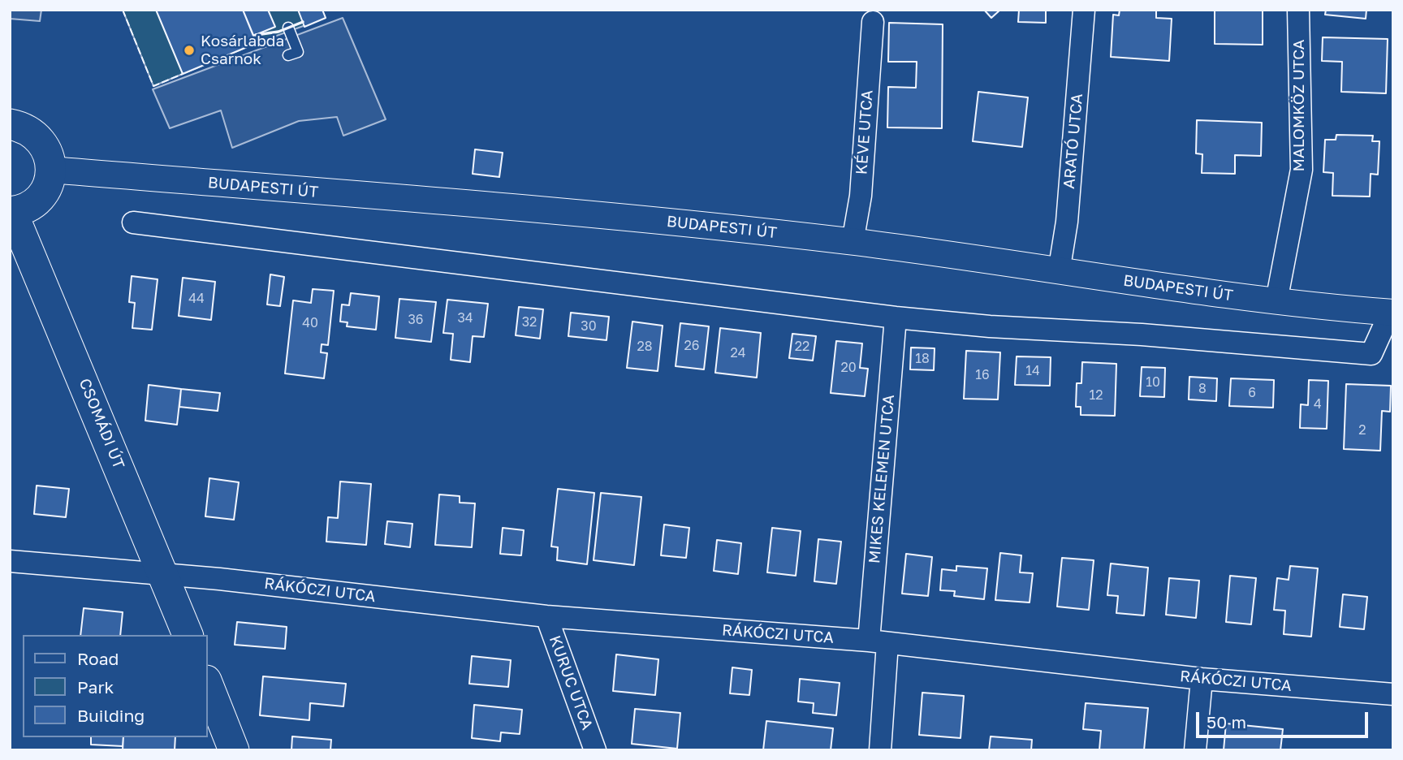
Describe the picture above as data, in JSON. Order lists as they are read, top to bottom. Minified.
{"streets":{"main road":["CSOMÁDI ÚT"],"street":["MALOMKÖZ UTCA","KÉVE UTCA","ARATÓ UTCA","BUDAPESTI ÚT","MIKES KELEMEN UTCA","RÁKÓCZI UTCA","KURUC UTCA"]},"crossings":[["MALOMKÖZ UTCA","BUDAPESTI ÚT"],["KÉVE UTCA","BUDAPESTI ÚT"],["ARATÓ UTCA","BUDAPESTI ÚT"],["BUDAPESTI ÚT","MIKES KELEMEN UTCA"],["CSOMÁDI ÚT","RÁKÓCZI UTCA"],["MIKES KELEMEN UTCA","RÁKÓCZI UTCA"],["RÁKÓCZI UTCA","KURUC UTCA"]],"places":["Kosárlabda Csarnok"],"house_numbers":["44","34","36","32","40","30","26","28","22","24","18","20","14","16","10","8","6","12","4","2"],"legend":["Road","Park","Building"],"scale_bar":"50 m"}
